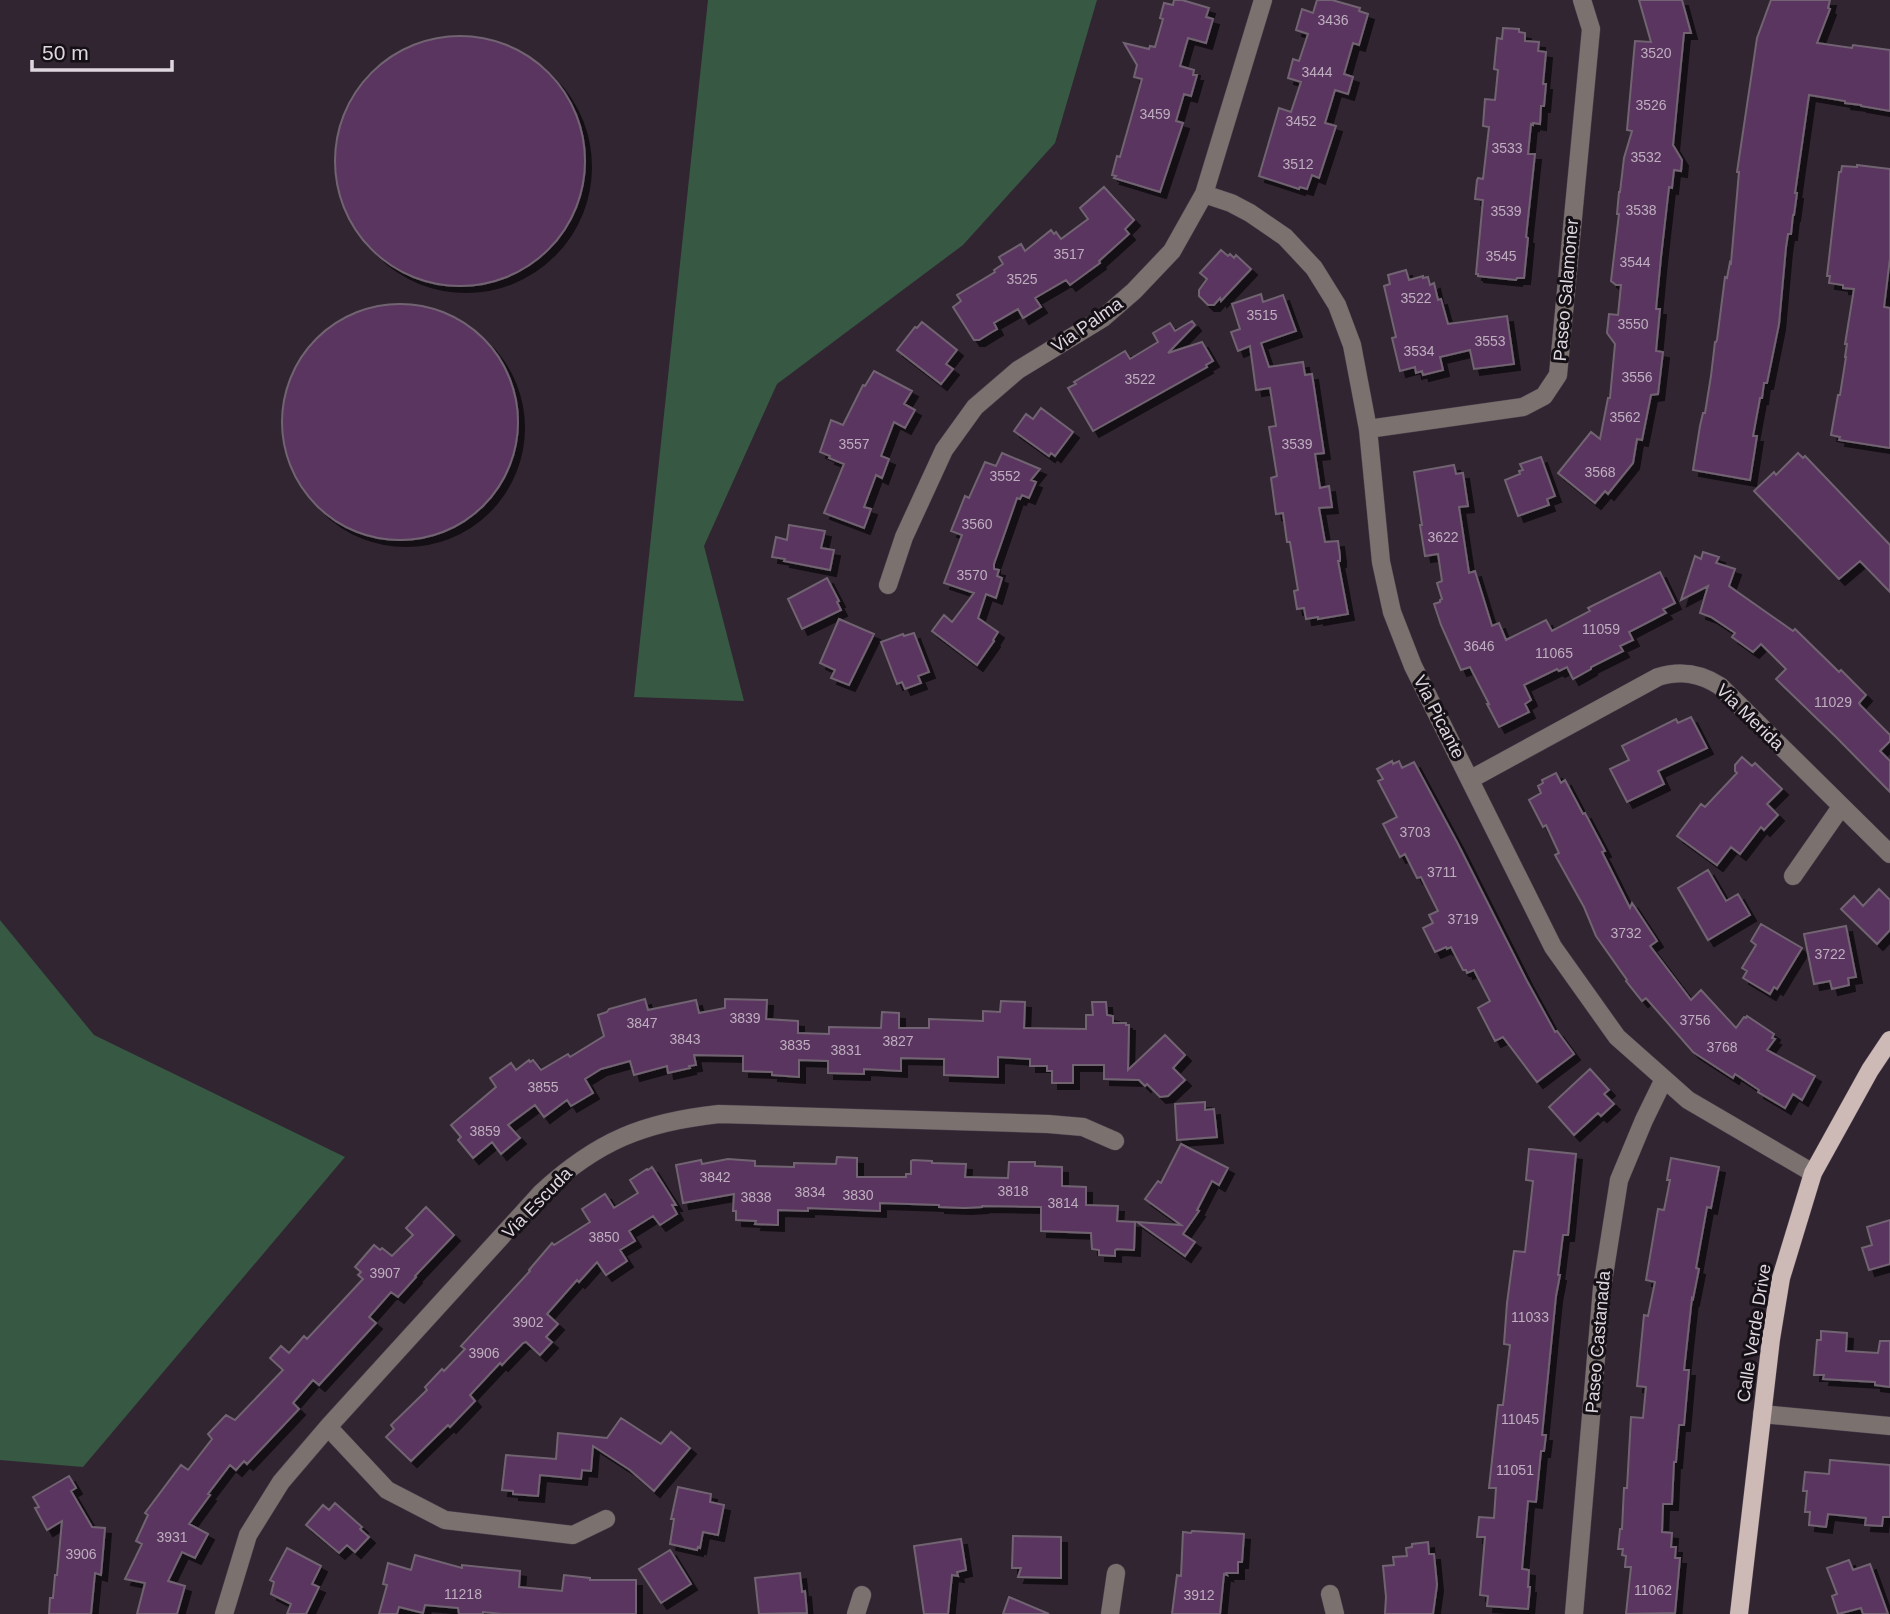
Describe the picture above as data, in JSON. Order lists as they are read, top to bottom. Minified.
{"streets":{"main road":["Calle Verde Drive"],"street":["Paseo Salamoner","Via Palma","Via Picante","Via Merida","Via Escuda","Paseo Castanada"]},"crossings":[["Paseo Salamoner","Via Picante"],["Via Palma","Via Picante"],["Via Picante","Via Merida"],["Via Picante","Calle Verde Drive"],["Via Picante","Paseo Castanada"]],"house_numbers":["3436","3520","3444","3526","3459","3452","3533","3532","3512","3538","3539","3517","3545","3544","3525","3522","3515","3550","3553","3534","3556","3522","3562","3557","3539","3568","3552","3560","3622","3570","11059","3646","11065","11029","3703","3711","3719","3732","3722","3839","3756","3847","3843","3827","3835","3768","3831","3855","3859","3842","3818","3834","3830","3838","3814","3850","3907","11033","3902","3906","11045","11051","3931","3906","11062","11218","3912"],"scale_bar":"50 m"}
